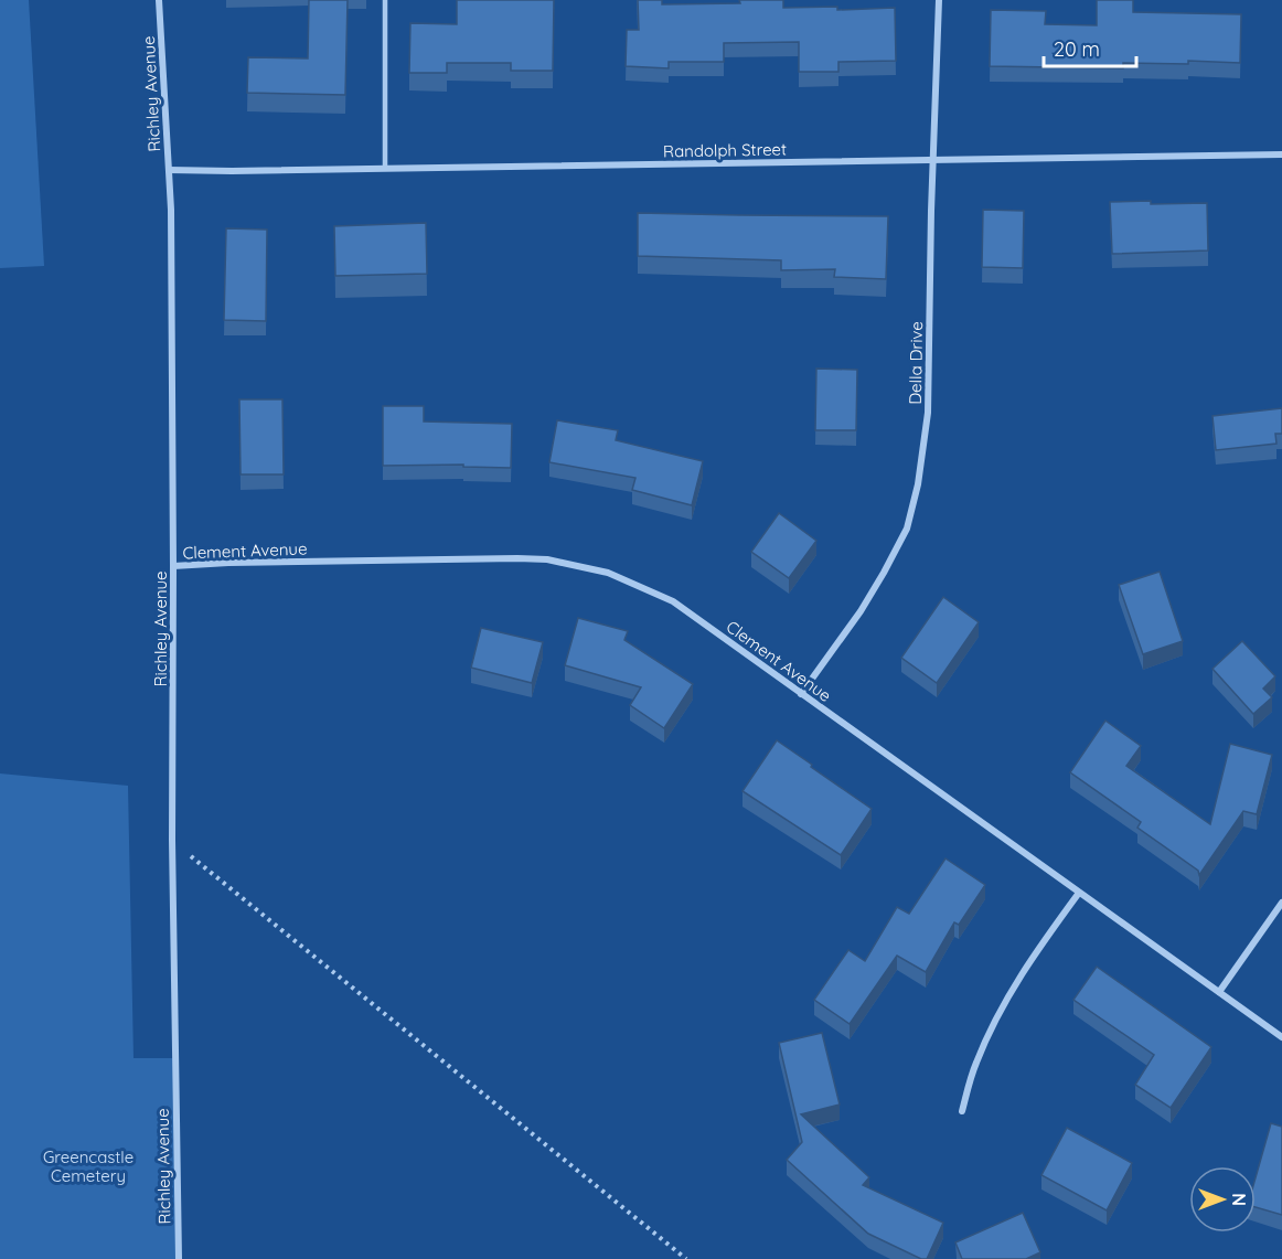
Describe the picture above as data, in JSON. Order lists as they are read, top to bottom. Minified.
{"streets":{"street":["Richley Avenue","Randolph Street","Della Drive","Clement Avenue"]},"crossings":[["Richley Avenue","Randolph Street"],["Richley Avenue","Clement Avenue"],["Randolph Street","Della Drive"],["Della Drive","Clement Avenue"]],"parks":["Greencastle Cemetery"],"scale_bar":"20 m","north":"right"}
